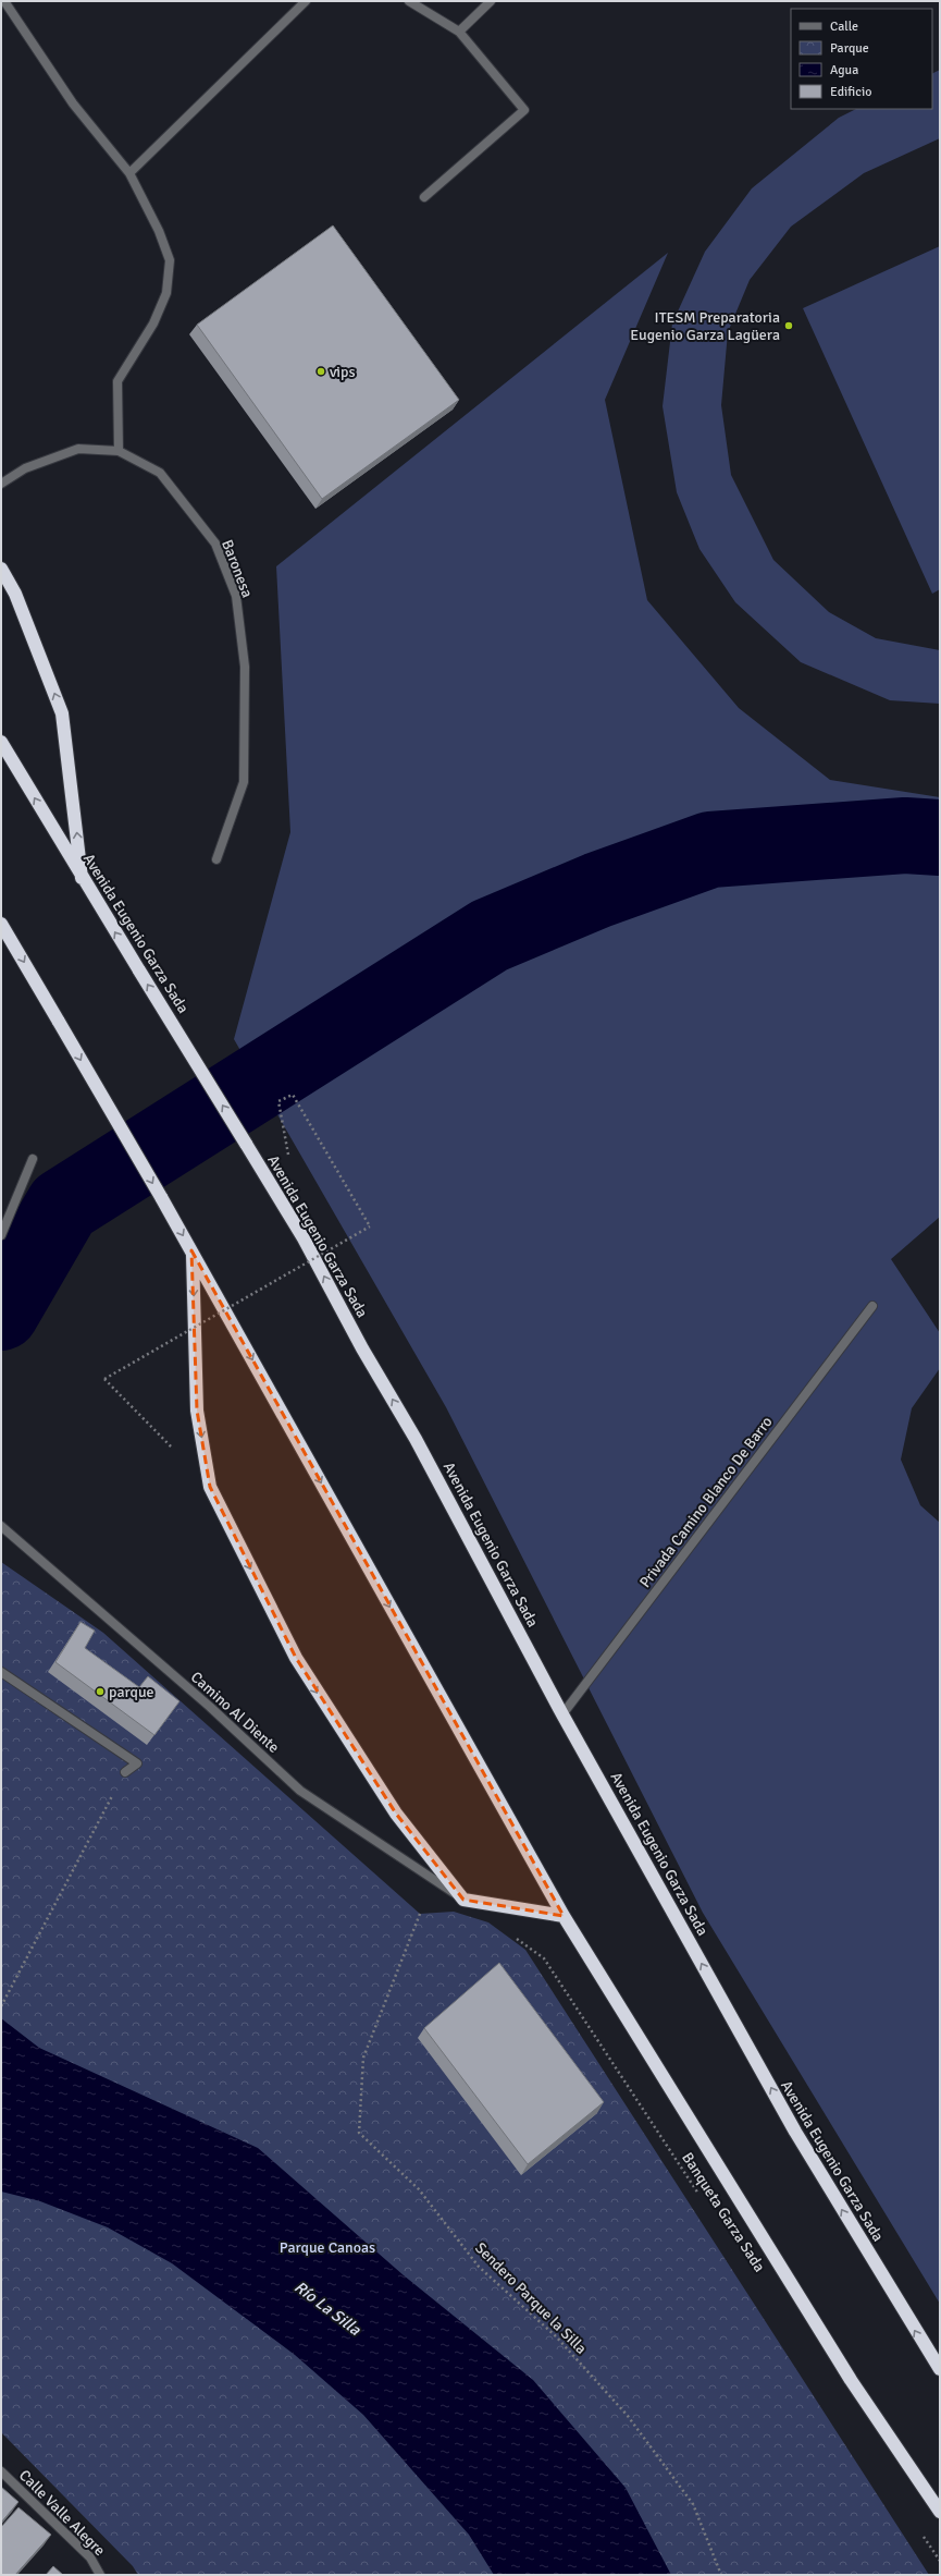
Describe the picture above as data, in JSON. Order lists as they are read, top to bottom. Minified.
{"streets":{"highway":["Avenida Eugenio Garza Sada"],"street":["Baronesa","Privada Camino Blanco De Barro","Camino Al Diente","Calle Valle Alegre"],"path":["Banqueta Garza Sada","Sendero Parque la Silla"]},"crossings":[["Avenida Eugenio Garza Sada","Privada Camino Blanco De Barro"]],"water":["Río La Silla"],"parks":["Parque Canoas"],"places":["ITESM Preparatoria Eugenio Garza Lagüera","vips","parque"],"legend":["Calle","Parque","Agua","Edificio"]}
